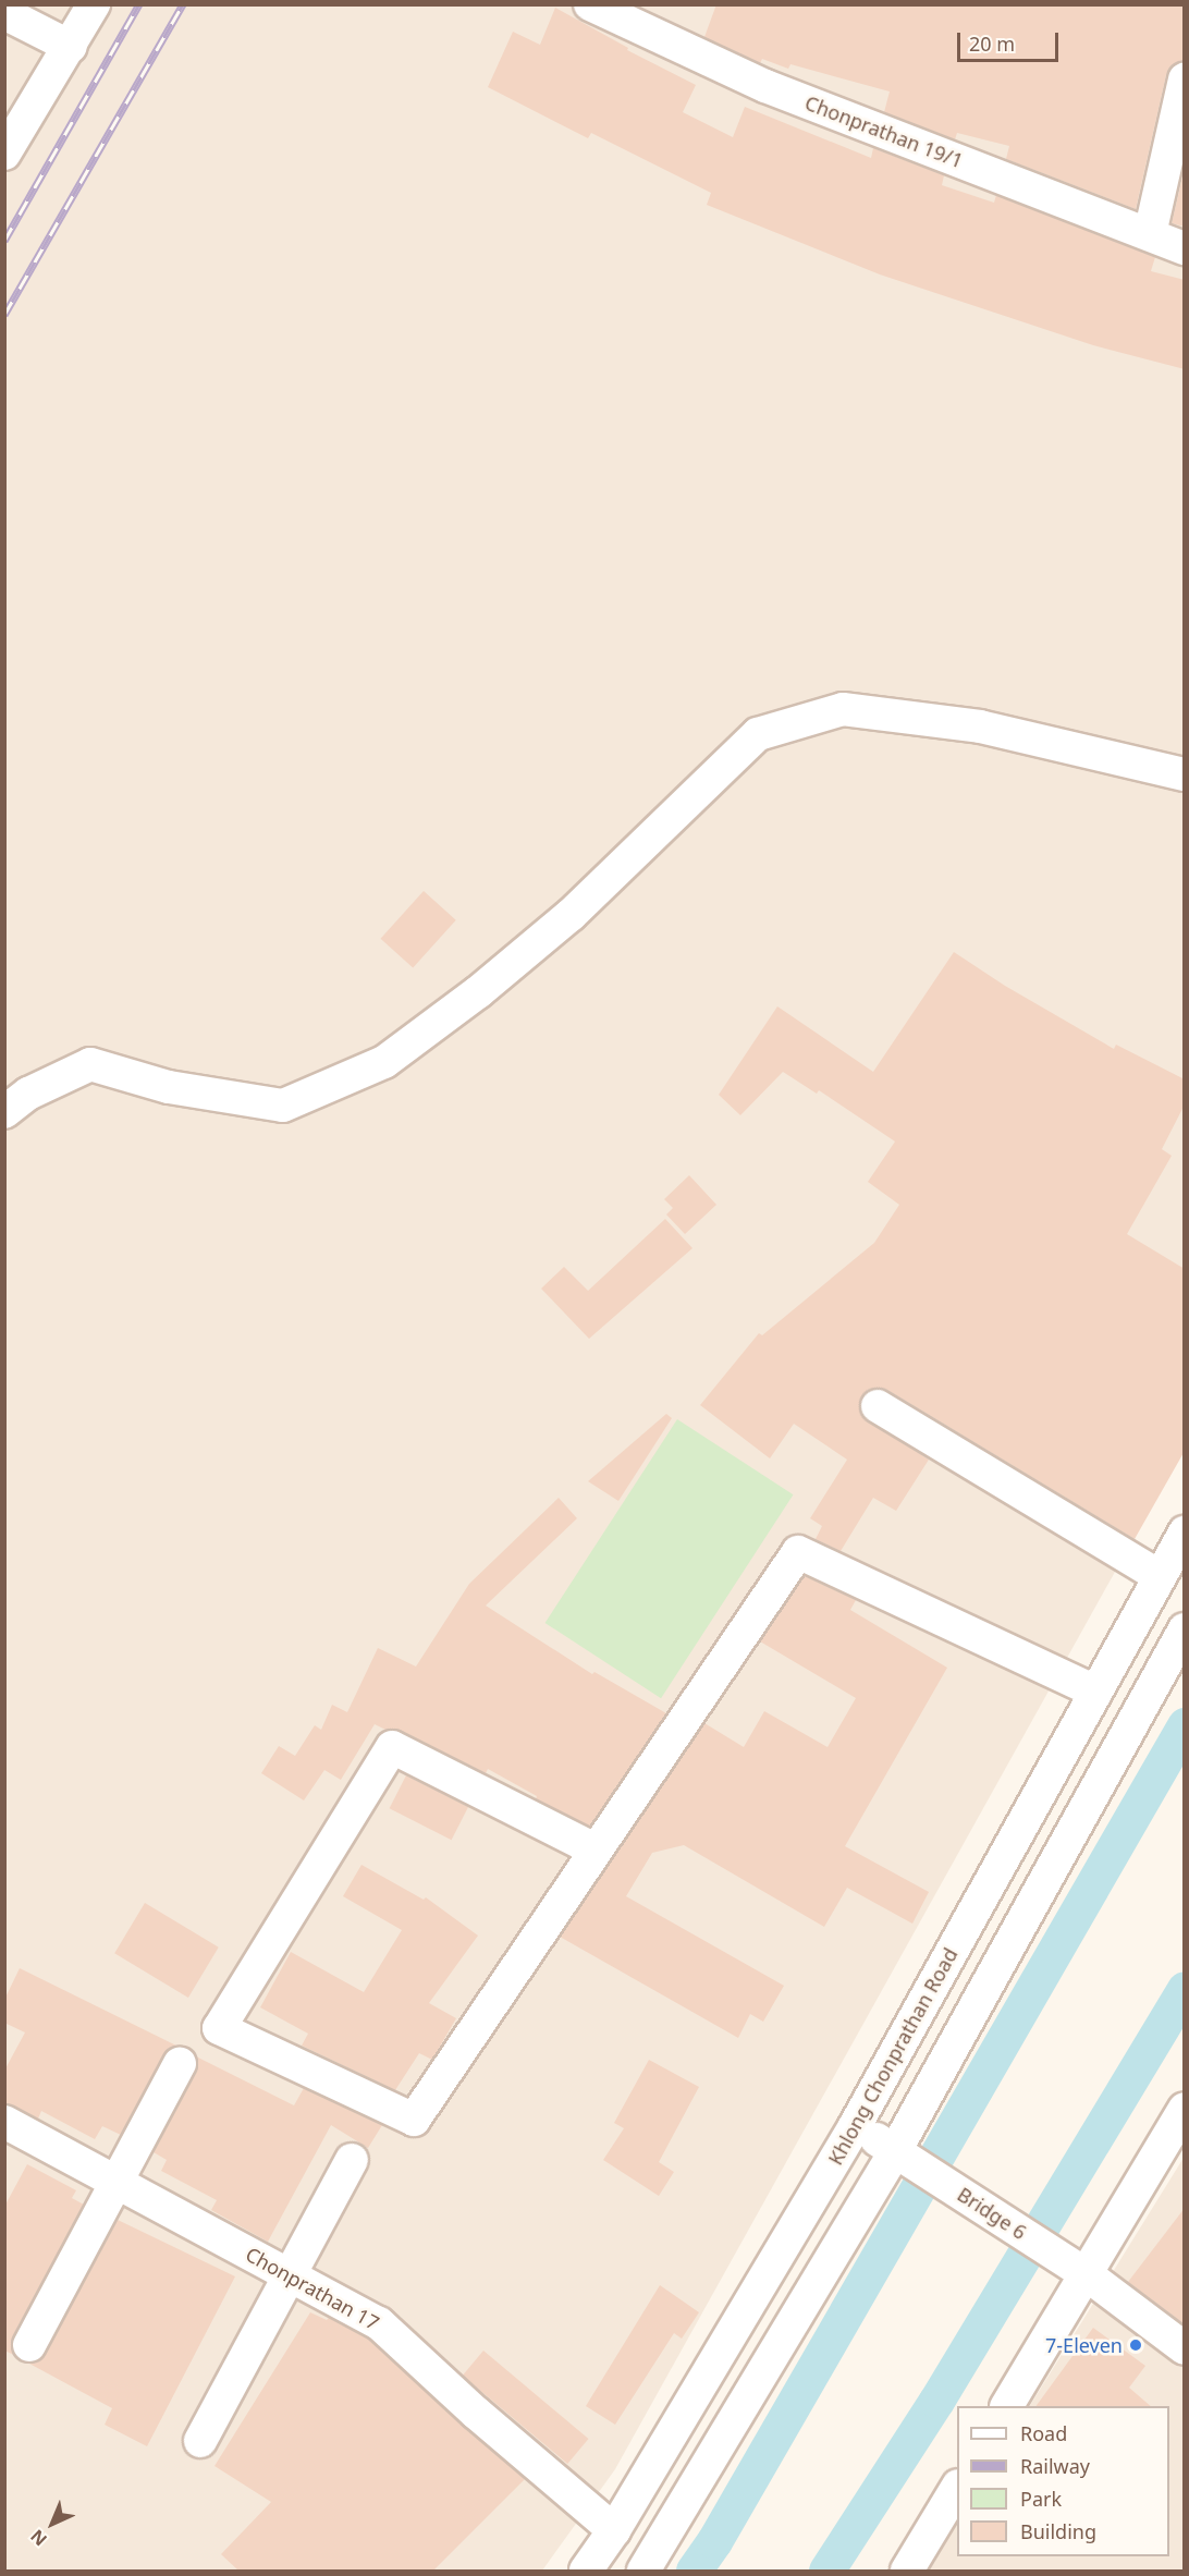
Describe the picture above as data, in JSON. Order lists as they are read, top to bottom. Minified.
{"streets":{"street":["Chonprathan 19/1","Khlong Chonprathan Road","Bridge 6","Chonprathan 17"]},"crossings":[["Khlong Chonprathan Road","Bridge 6"],["Khlong Chonprathan Road","Chonprathan 17"]],"places":["7-Eleven"],"legend":["Road","Railway","Park","Building"],"scale_bar":"20 m","north":"bottom left"}
